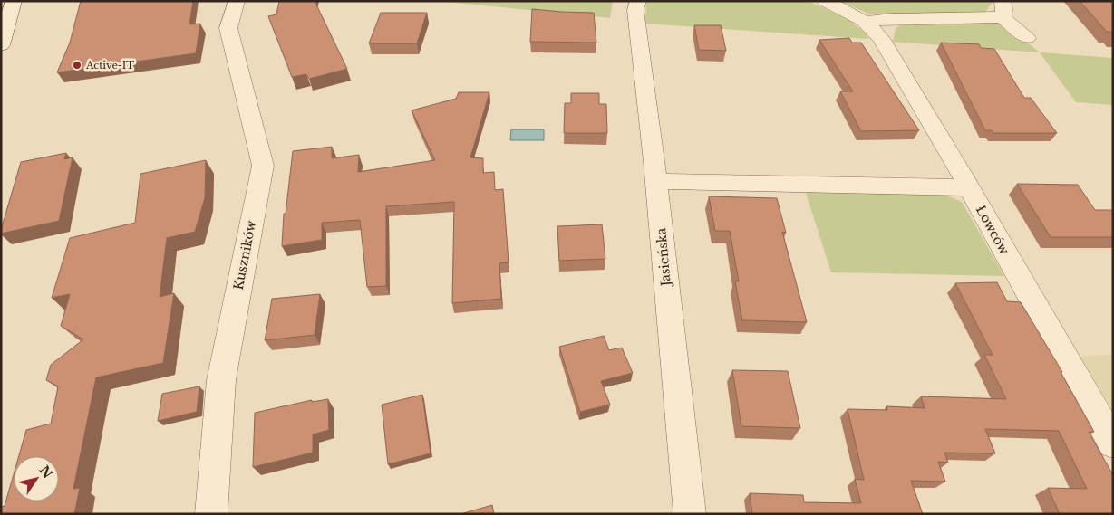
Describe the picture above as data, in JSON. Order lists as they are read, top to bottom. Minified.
{"streets":{"street":["Łowców","Kuszników","Jasieńska"]},"places":["Active-IT"],"north":"top right"}
